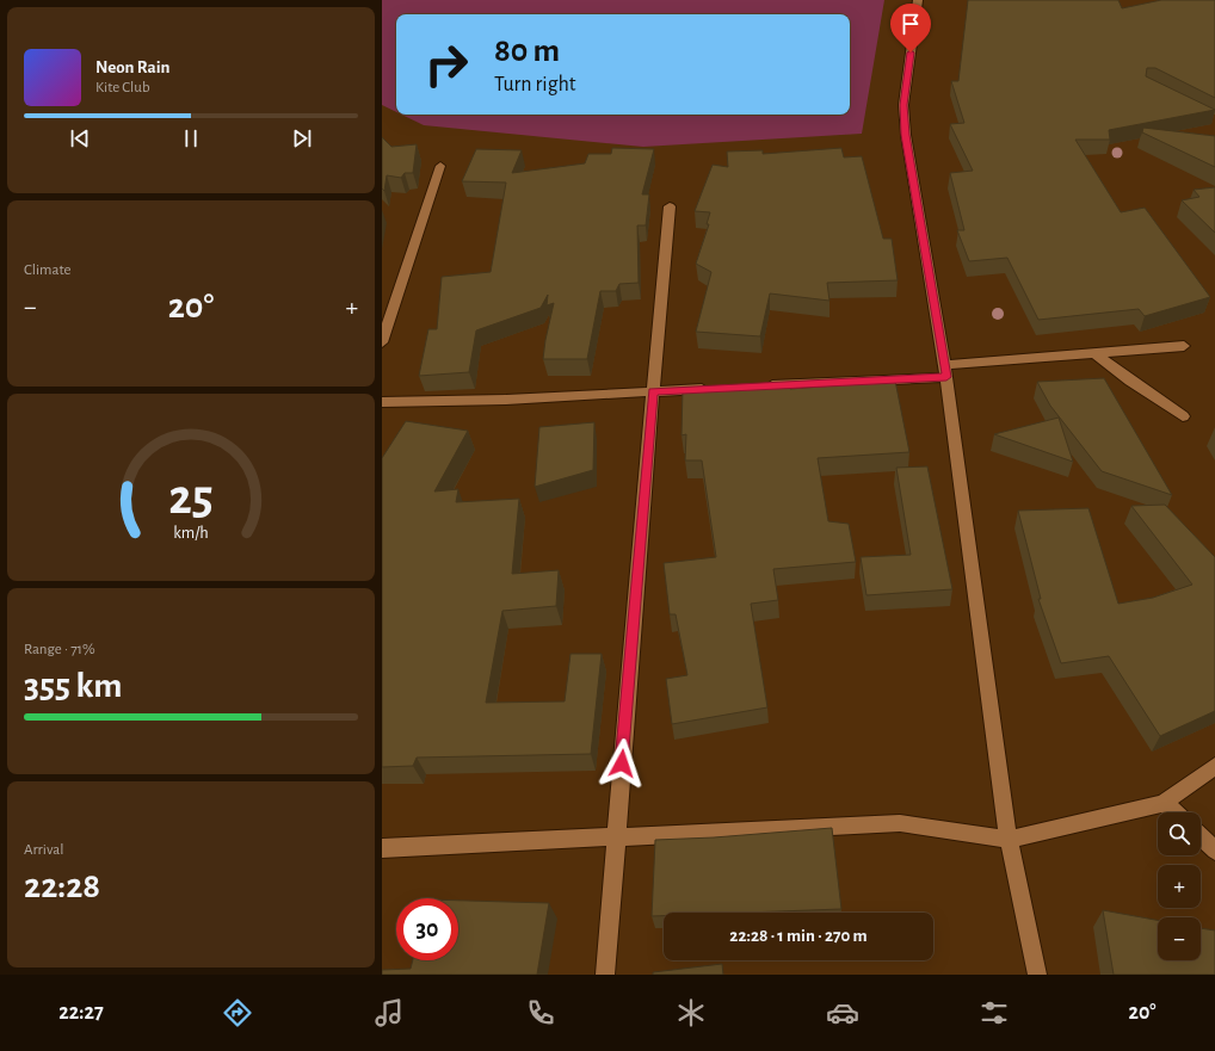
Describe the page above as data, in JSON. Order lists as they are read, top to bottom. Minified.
{"page":{"turn":["80 m","Turn right"],"song":["Neon Rain","Kite Club"],"tile":["Climate",["Range · 71%","355 km"],["Arrival","22:28"]],"heat":["−","20°","+"],"map_buttons":["+","−"],"limit":"30","trip":"22:28 · 1 min · 270 m","tabs":["22:27","20°"],"gauge":["25","km/h"]}}
